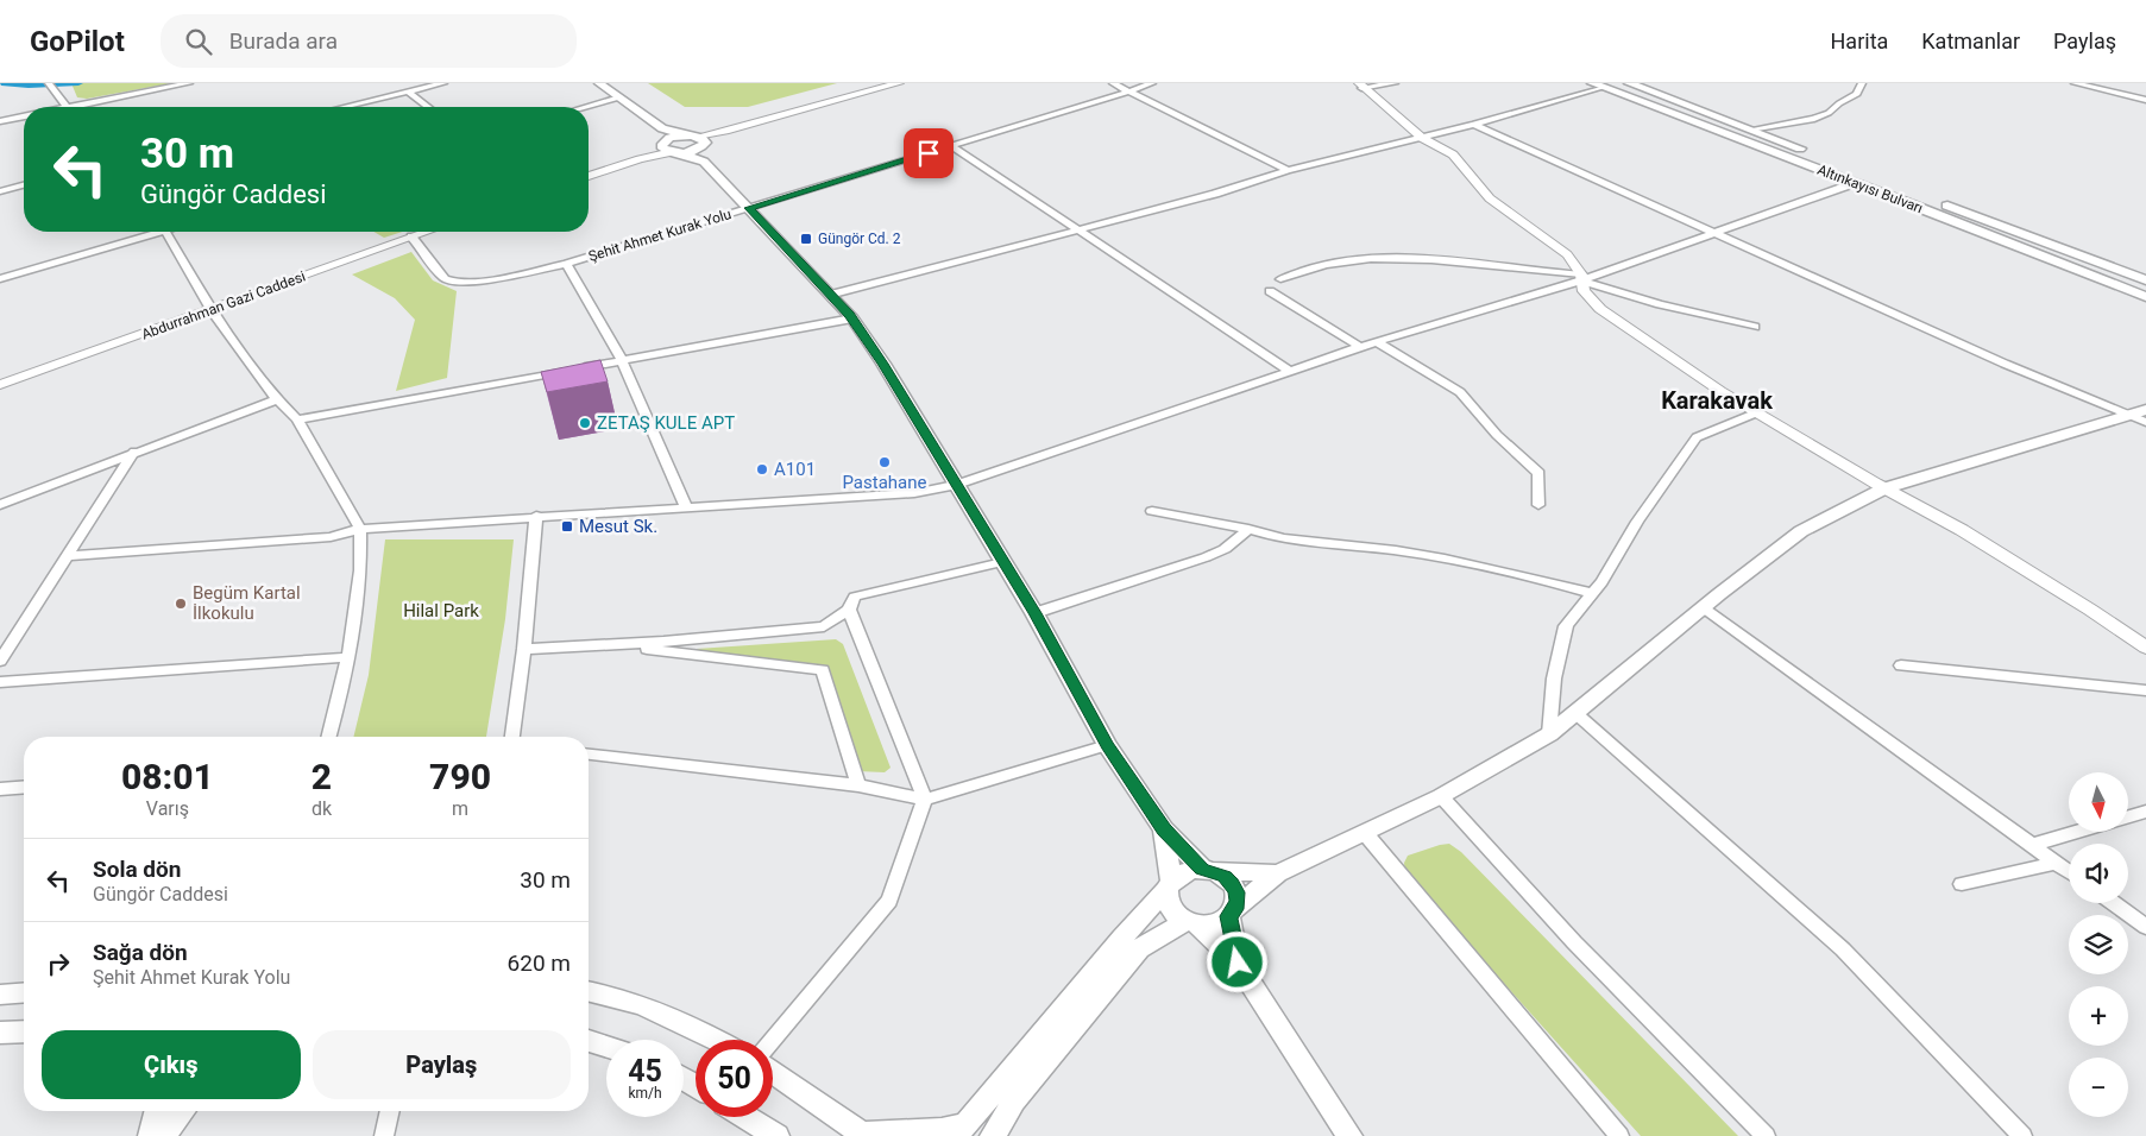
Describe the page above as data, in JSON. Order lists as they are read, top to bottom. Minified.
{"streets":{"main road":["Altınkayısı Bulvarı"],"street":["Şehit Ahmet Kurak Yolu","Abdurrahman Gazi Caddesi"]},"crossings":[["Şehit Ahmet Kurak Yolu","Abdurrahman Gazi Caddesi"]],"districts":["Karakavak"],"parks":["Hilal Park"],"places":{"transit":["Güngör Cd. 2","Mesut Sk."],"other":["ZETAŞ KULE APT","Pastahane","A101","Begüm Kartal İlkokulu"]},"north":"bottom","page":{"header":"GoPilot","search":"Burada ara","nav":["Harita","Katmanlar","Paylaş"],"turn":["30 m","Güngör Caddesi"],"eta":["08:01","Varış","2","dk","790","m"],"map_buttons":["+","−"],"list":[{"name":"Sola dön","note":"Güngör Caddesi","value":"30 m"},{"name":"Sağa dön","note":"Şehit Ahmet Kurak Yolu","value":"620 m"}],"buttons":["Çıkış","Paylaş"],"speed":"45 km/h","limit":"50"}}
